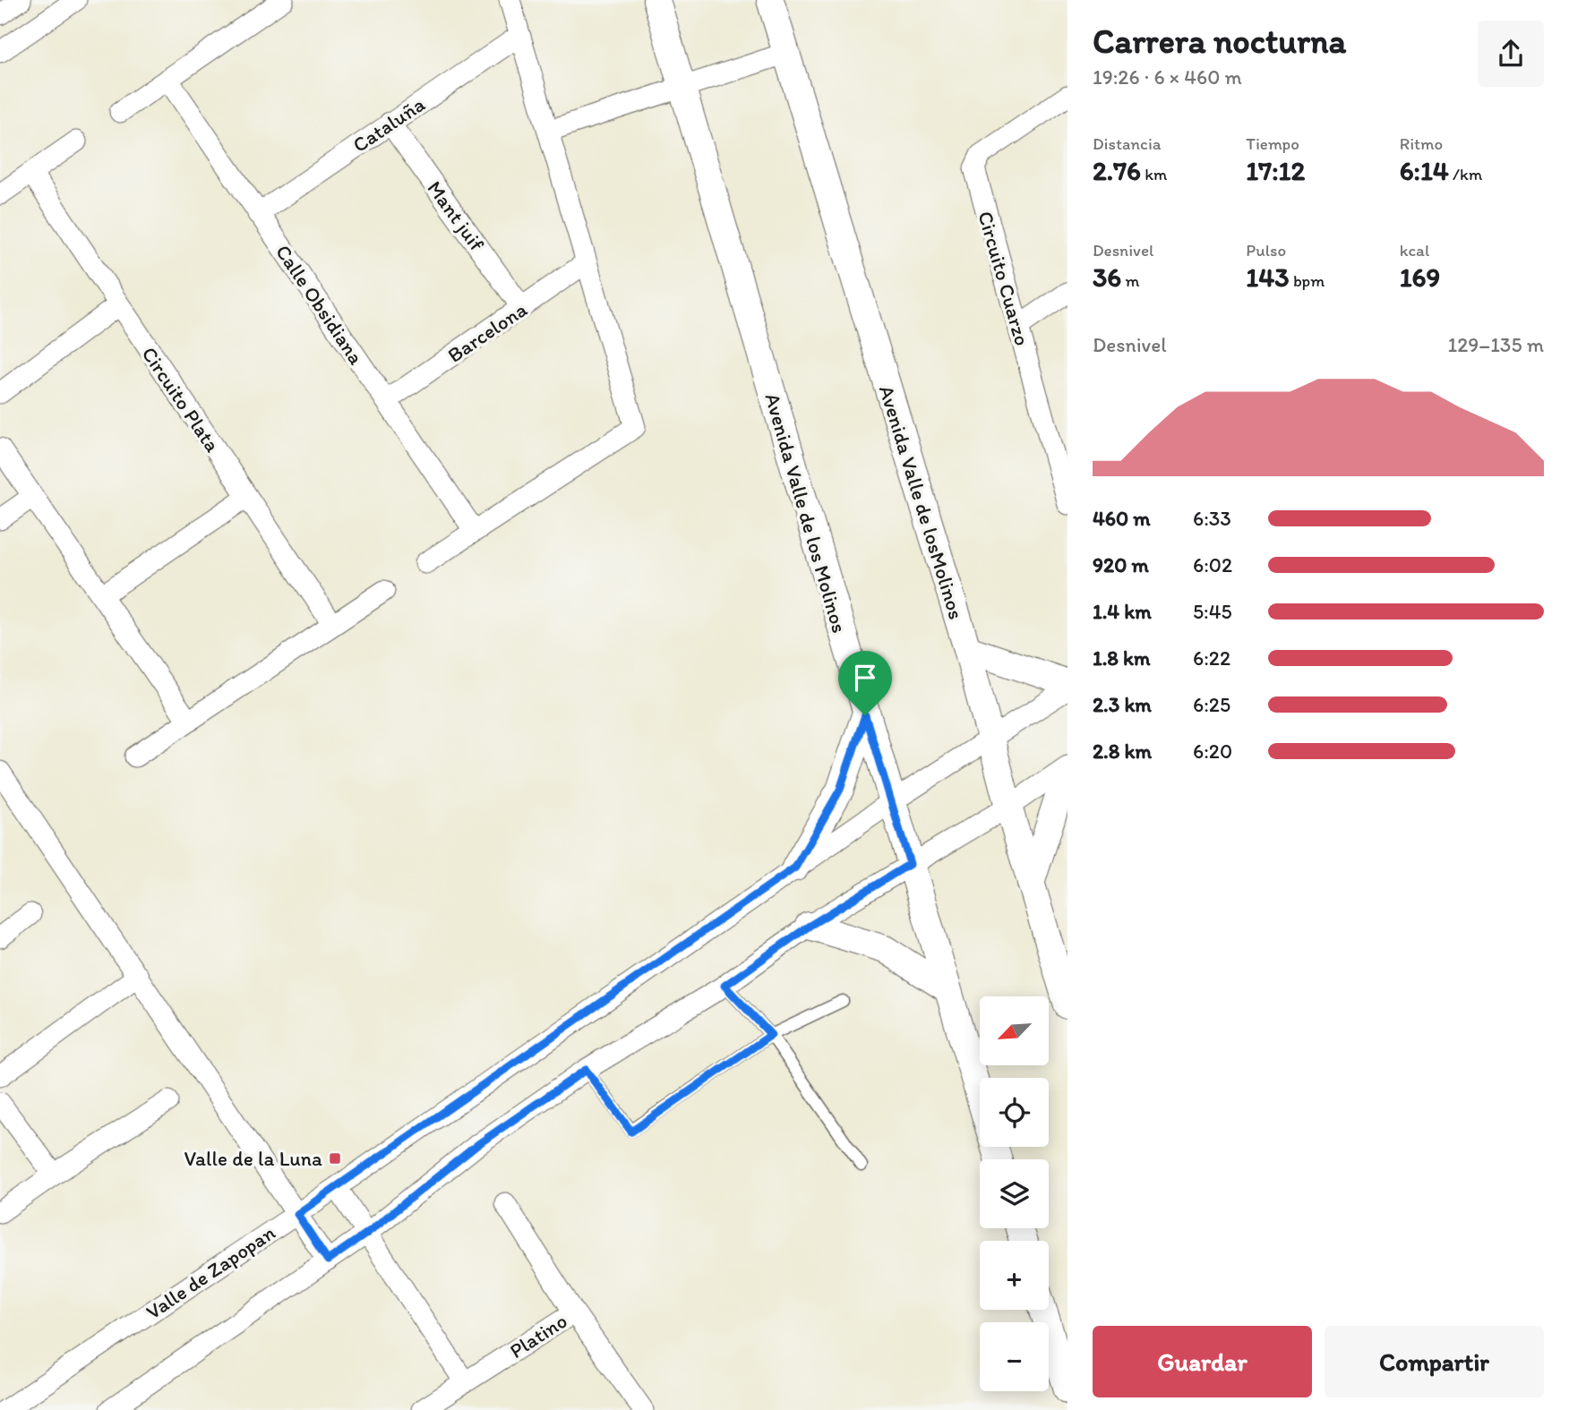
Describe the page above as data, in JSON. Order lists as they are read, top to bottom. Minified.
{"streets":{"street":["Cataluña","Mant juif","Circuito Cuarzo","Calle Obsidiana","Barcelona","Circuito Plata","Avenida Valle de losMolinos","Avenida Valle de los Molinos","Valle de Zapopan","Platino"]},"crossings":[["Cataluña","Mant juif"],["Cataluña","Calle Obsidiana"],["Mant juif","Barcelona"],["Calle Obsidiana","Barcelona"],["Avenida Valle de losMolinos","Valle de Zapopan"],["Avenida Valle de los Molinos","Valle de Zapopan"]],"places":{"transit":["Valle de la Luna"]},"north":"bottom left","page":{"heading":["Carrera nocturna","19:26 · 6 × 460 m"],"stats":[["Distancia","2.76 km"],["Tiempo","17:12"],["Ritmo","6:14 /km"],["Desnivel","36 m"],["Pulso","143 bpm"],["kcal","169"]],"chart":["Desnivel","129–135 m"],"list":[{"name":"460 m","note":"6:33"},{"name":"920 m","note":"6:02"},{"name":"1.4 km","note":"5:45"},{"name":"1.8 km","note":"6:22"},{"name":"2.3 km","note":"6:25"},{"name":"2.8 km","note":"6:20"}],"map_buttons":["+","−"],"buttons":["Guardar","Compartir"]}}
